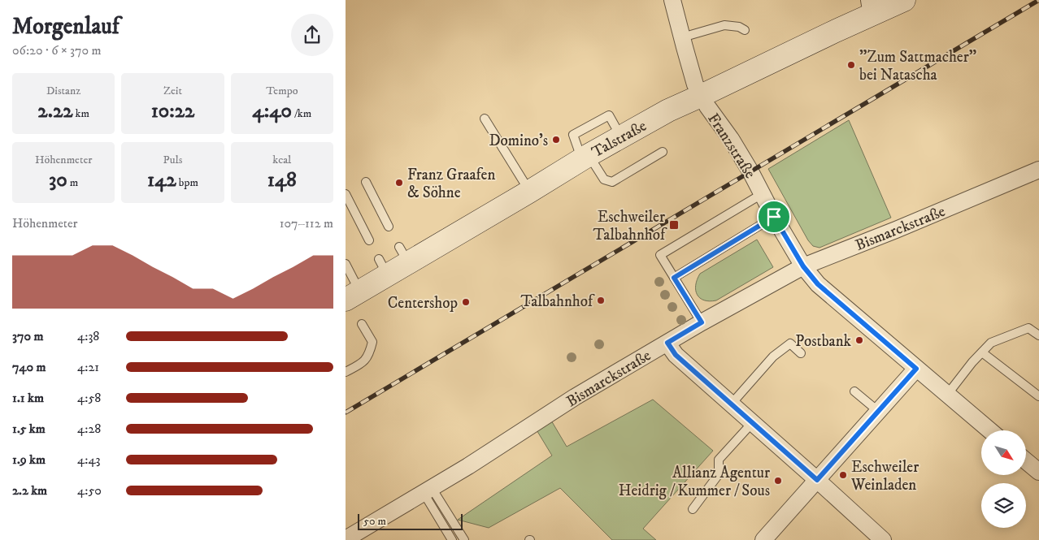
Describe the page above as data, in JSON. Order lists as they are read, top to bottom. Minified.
{"streets":{"main road":["Talstraße"],"street":["Franzstraße","Bismarckstraße"]},"crossings":[["Talstraße","Franzstraße"],["Franzstraße","Bismarckstraße"]],"places":{"other":["\"Zum Sattmacher\" bei Natascha","Domino's","Franz Graafen & Söhne","Talbahnhof","Centershop","Postbank","Eschweiler Weinladen","Allianz Agentur Heidrig / Kummer / Sous"],"transit":["Eschweiler Talbahnhof"]},"scale_bar":"50 m","north":"bottom right","page":{"heading":["Morgenlauf","06:20 · 6 × 370 m"],"stats":[["Distanz","2.22 km"],["Zeit","10:22"],["Tempo","4:40 /km"],["Höhenmeter","30 m"],["Puls","142 bpm"],["kcal","148"]],"chart":["Höhenmeter","107–112 m"],"list":[{"name":"370 m","note":"4:38"},{"name":"740 m","note":"4:21"},{"name":"1.1 km","note":"4:58"},{"name":"1.5 km","note":"4:28"},{"name":"1.9 km","note":"4:43"},{"name":"2.2 km","note":"4:50"}],"scale":"50 m"}}
